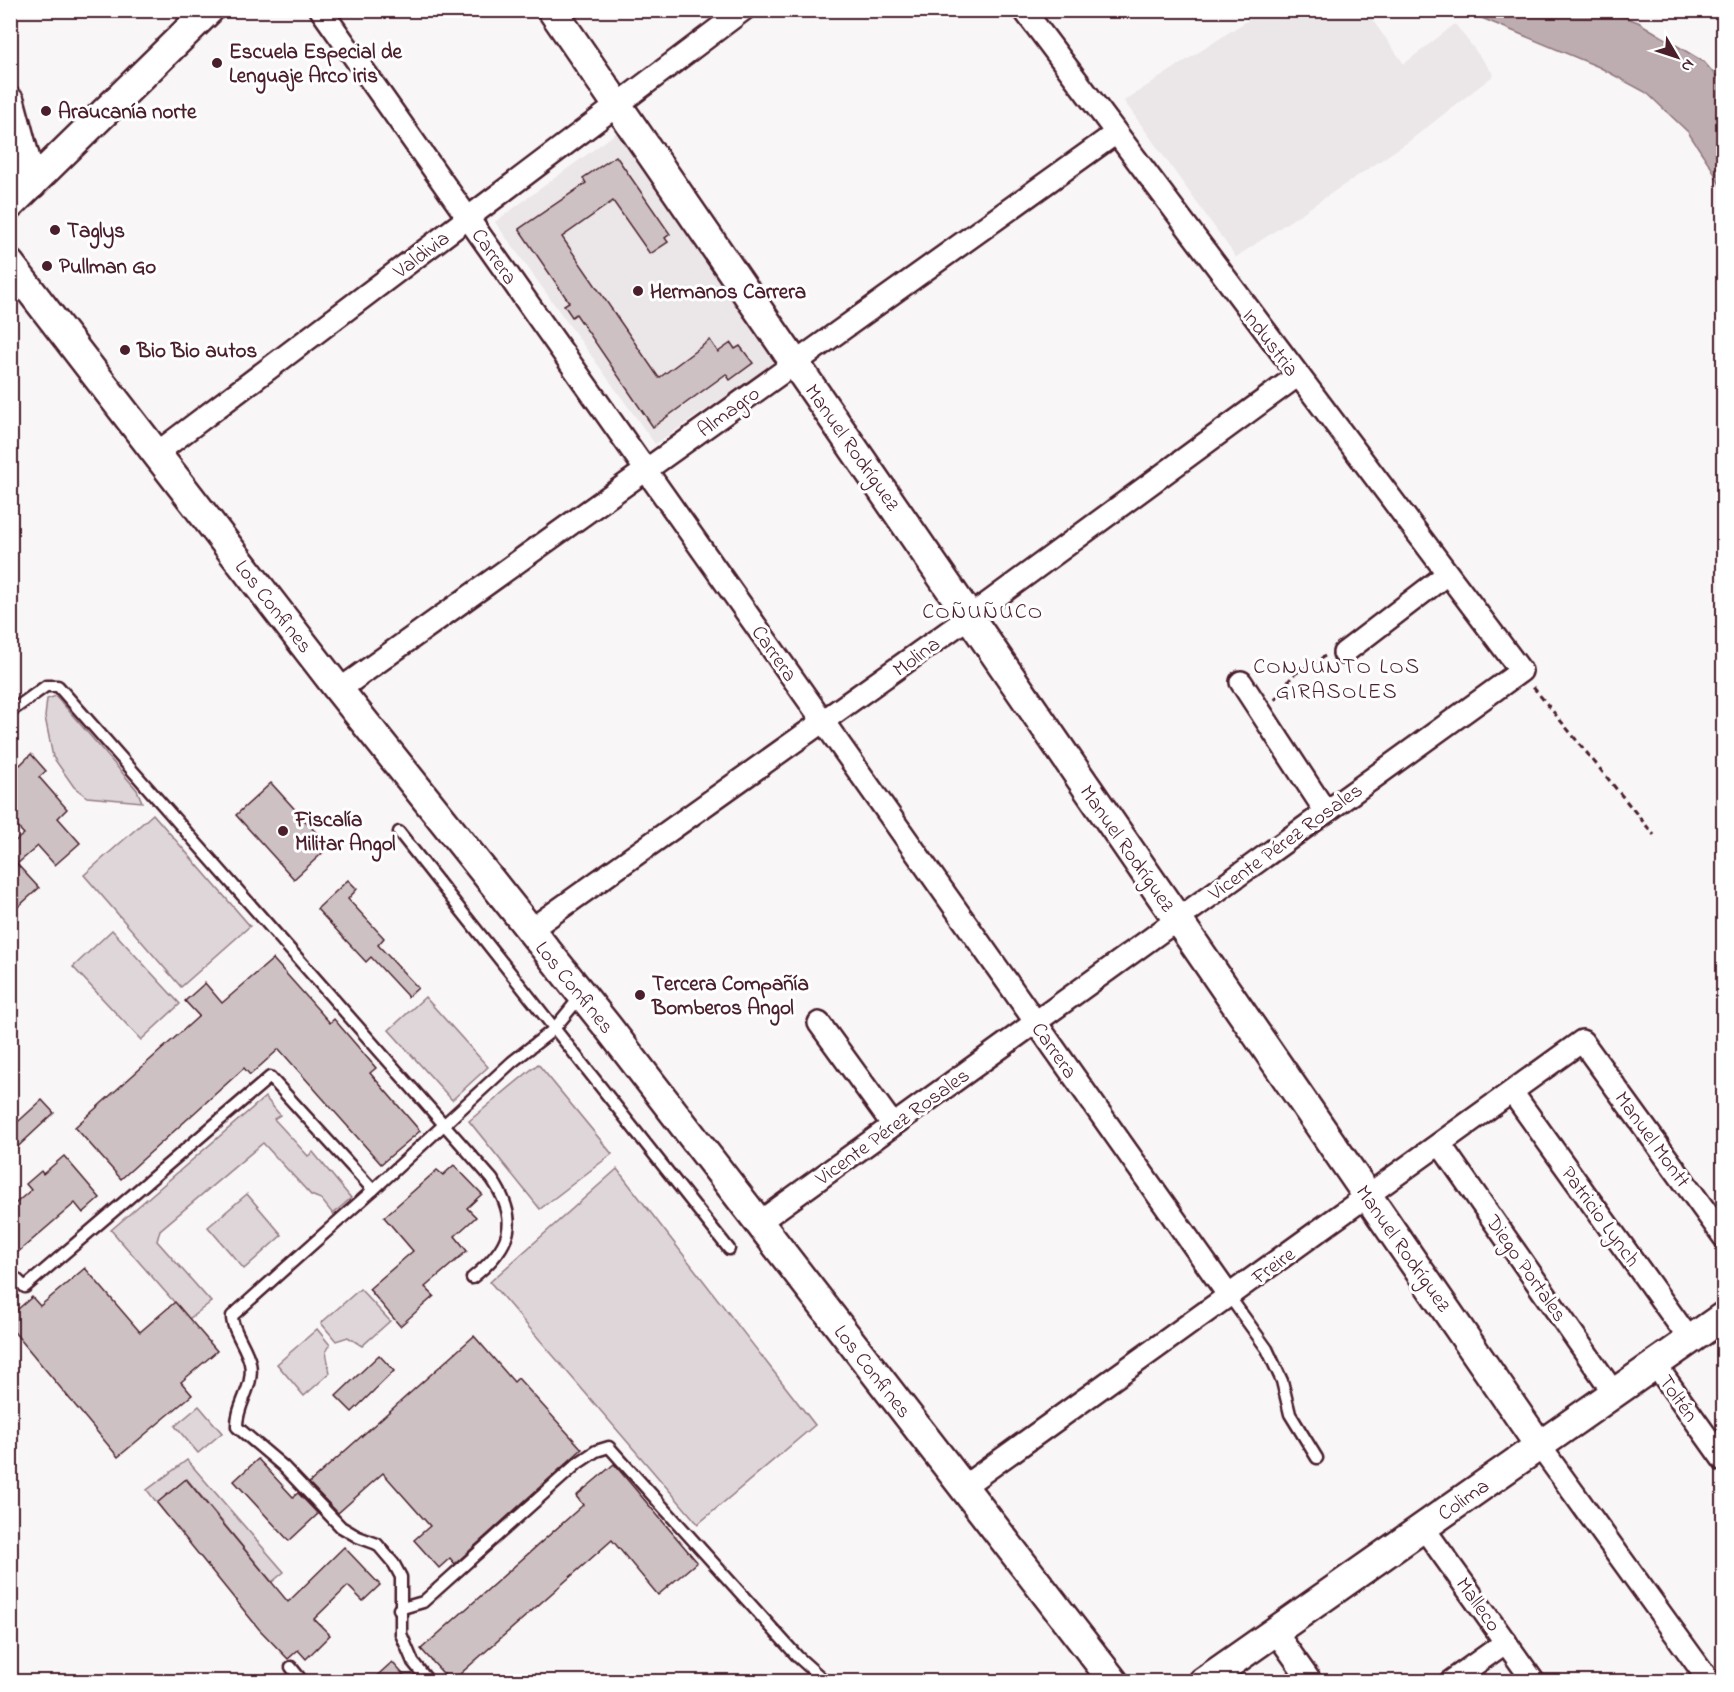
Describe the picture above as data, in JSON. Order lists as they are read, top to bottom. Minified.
{"streets":{"main road":["Manuel Rodríguez","Los Confines","Colima"],"street":["Valdivia","Carrera","Industria","Almagro","Molina","Vicente Pérez Rosales","Manuel Montt","Patricio Lynch","Freire","Diego Portales","Toltén","Malleco"]},"crossings":[["Valdivia","Carrera"],["Valdivia","Manuel Rodríguez"],["Valdivia","Los Confines"],["Carrera","Almagro"],["Carrera","Molina"],["Carrera","Vicente Pérez Rosales"],["Carrera","Freire"],["Industria","Almagro"],["Industria","Molina"],["Industria","Vicente Pérez Rosales"],["Almagro","Manuel Rodríguez"],["Almagro","Los Confines"],["Manuel Rodríguez","Molina"],["Manuel Rodríguez","Vicente Pérez Rosales"],["Manuel Rodríguez","Freire"],["Manuel Rodríguez","Colima"],["Los Confines","Molina"],["Los Confines","Vicente Pérez Rosales"],["Los Confines","Freire"],["Manuel Montt","Freire"],["Patricio Lynch","Freire"],["Patricio Lynch","Colima"],["Freire","Diego Portales"],["Diego Portales","Colima"],["Toltén","Colima"],["Colima","Malleco"]],"districts":["COÑUÑUCO","CONJUNTO LOS GIRASOLES"],"places":["Escuela Especial de Lenguaje Arco iris","Araucanía norte","Taglys","Pullman Go","Hermanos Carrera","Bio Bio autos","Fiscalía Militar Angol","Tercera Compañía Bomberos Angol"],"north":"bottom right"}
